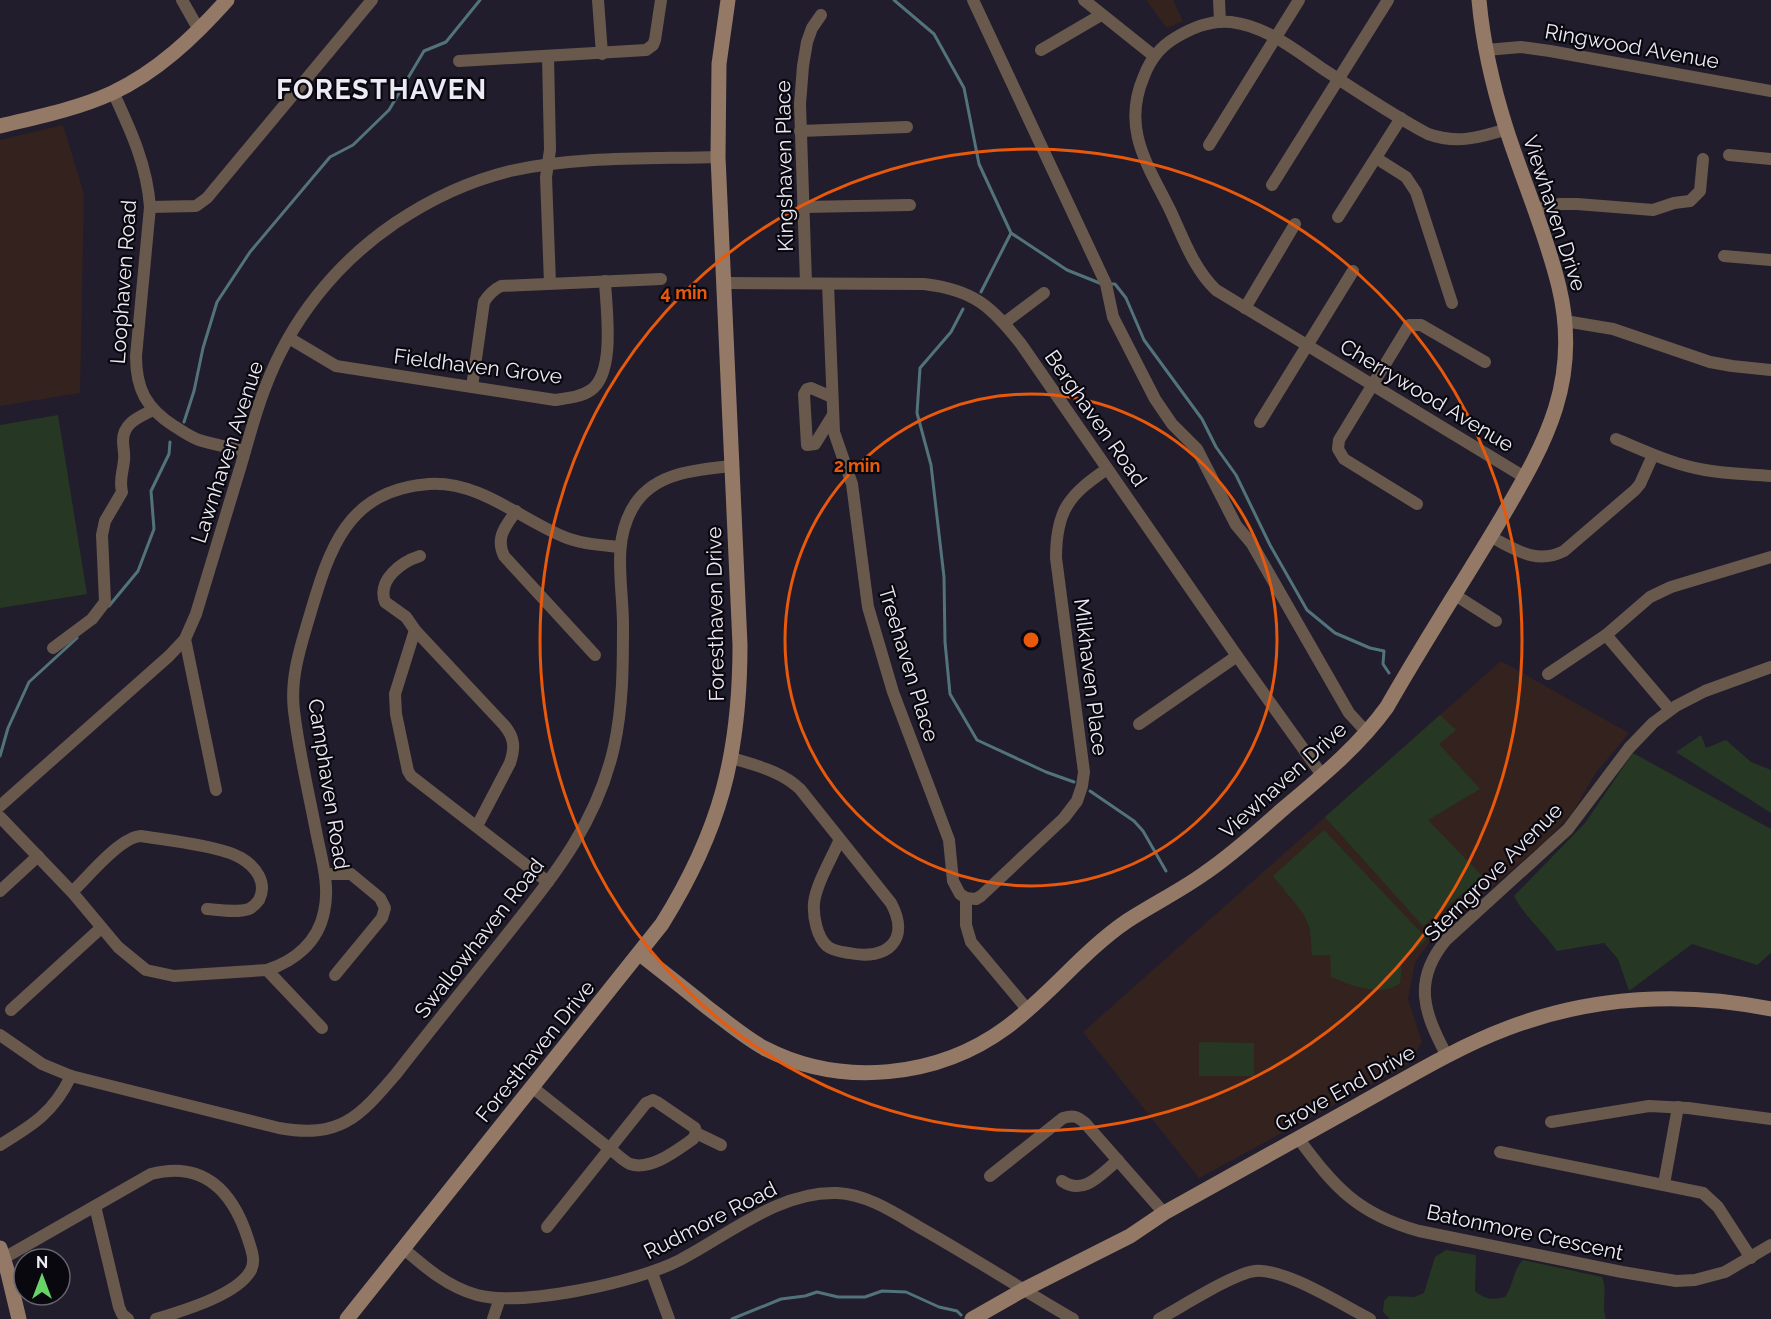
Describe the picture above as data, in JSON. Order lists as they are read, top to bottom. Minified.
{"streets":{"street":["Ringwood Avenue","Kingshaven Place","Viewhaven Drive","Loophaven Road","Fieldhaven Grove","Cherrywood Avenue","Berghaven Road","Lawnhaven Avenue","Foresthaven Drive","Treehaven Place","Milkhaven Place","Camphaven Road","Sterngrove Avenue","Swallowhaven Road","Grove End Drive","Rudmore Road","Batonmore Crescent"]},"crossings":[["Ringwood Avenue","Viewhaven Drive"],["Kingshaven Place","Berghaven Road"],["Viewhaven Drive","Cherrywood Avenue"],["Viewhaven Drive","Berghaven Road"],["Viewhaven Drive","Foresthaven Drive"],["Loophaven Road","Lawnhaven Avenue"],["Fieldhaven Grove","Lawnhaven Avenue"],["Berghaven Road","Foresthaven Drive"],["Berghaven Road","Treehaven Place"],["Berghaven Road","Milkhaven Place"],["Lawnhaven Avenue","Foresthaven Drive"],["Foresthaven Drive","Swallowhaven Road"],["Foresthaven Drive","Rudmore Road"],["Treehaven Place","Milkhaven Place"],["Camphaven Road","Swallowhaven Road"],["Sterngrove Avenue","Grove End Drive"],["Grove End Drive","Rudmore Road"],["Grove End Drive","Batonmore Crescent"]],"districts":["FORESTHAVEN"],"north":"top","rings":["4 min","2 min"]}
